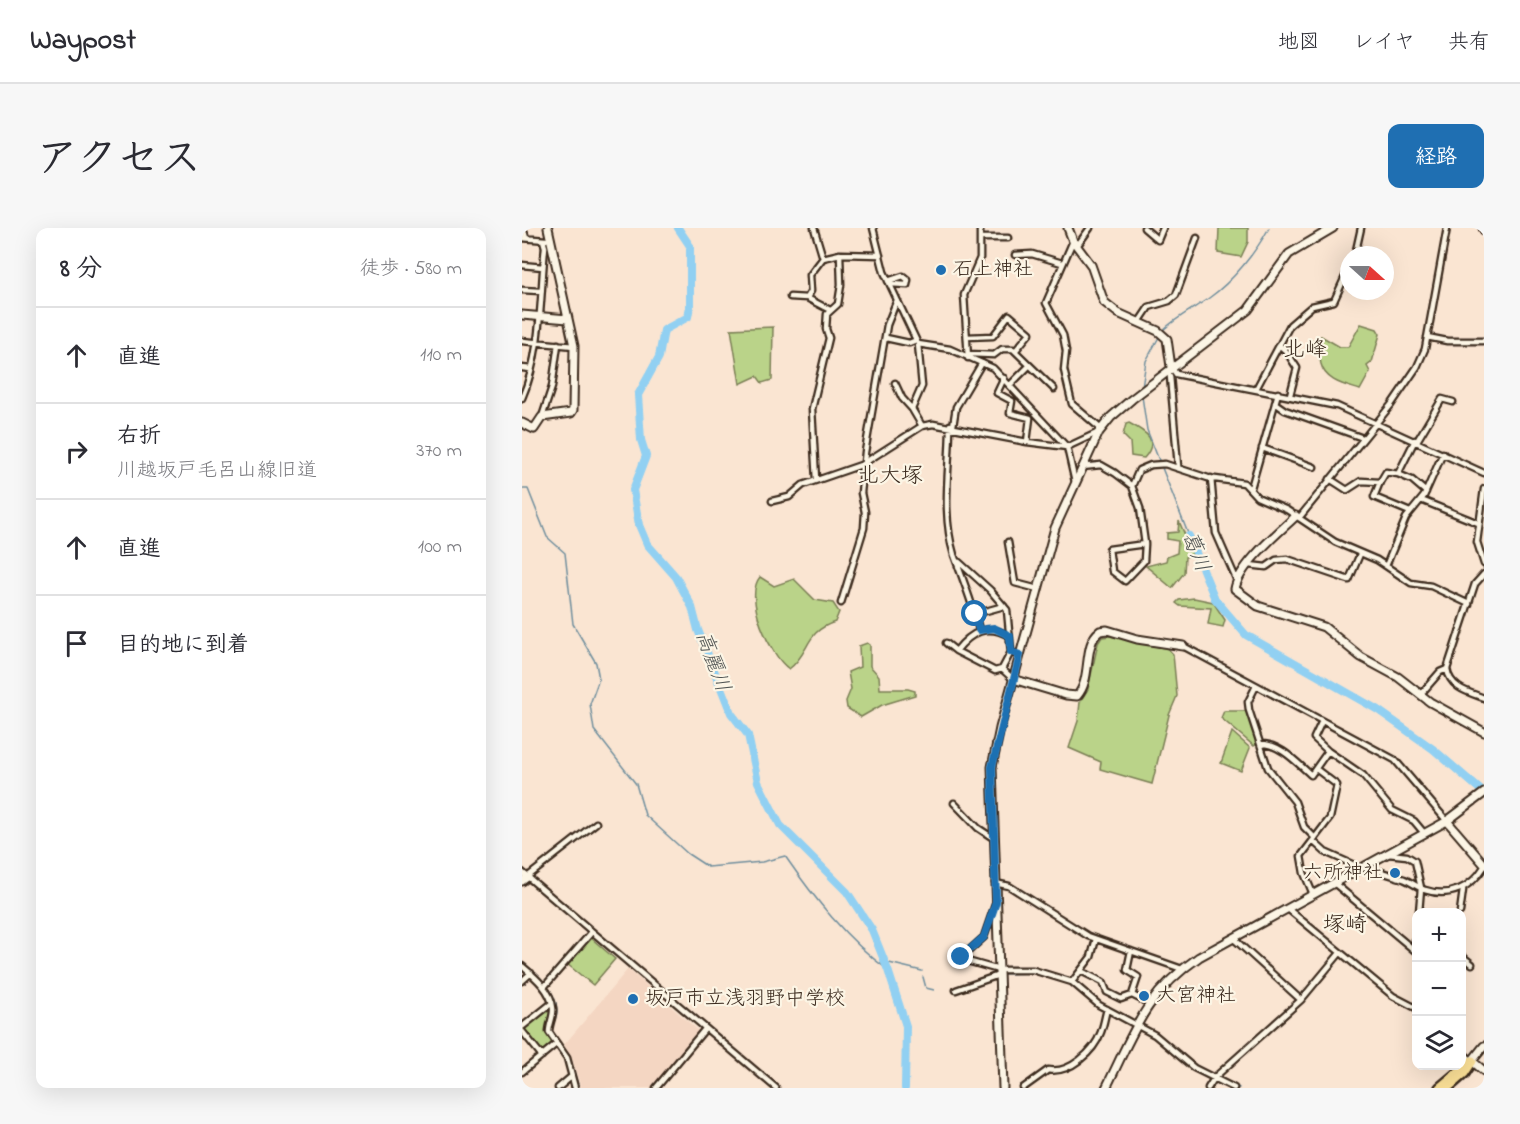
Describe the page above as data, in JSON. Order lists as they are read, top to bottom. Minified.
{"districts":["北峰","北大塚","塚崎"],"water":["葛川","高麗川"],"places":["石上神社","六所神社","大宮神社","坂戸市立浅羽野中学校"],"north":"right","page":{"header":"Waypost","nav":["地図","レイヤ","共有"],"title":"アクセス","buttons":"経路","heading":["8 分","徒歩 · 580 m"],"list":[["直進","110 m"],["右折","川越坂戸毛呂山線旧道","370 m"],["直進","100 m"],"目的地に到着"],"map_buttons":["+","−"]}}
